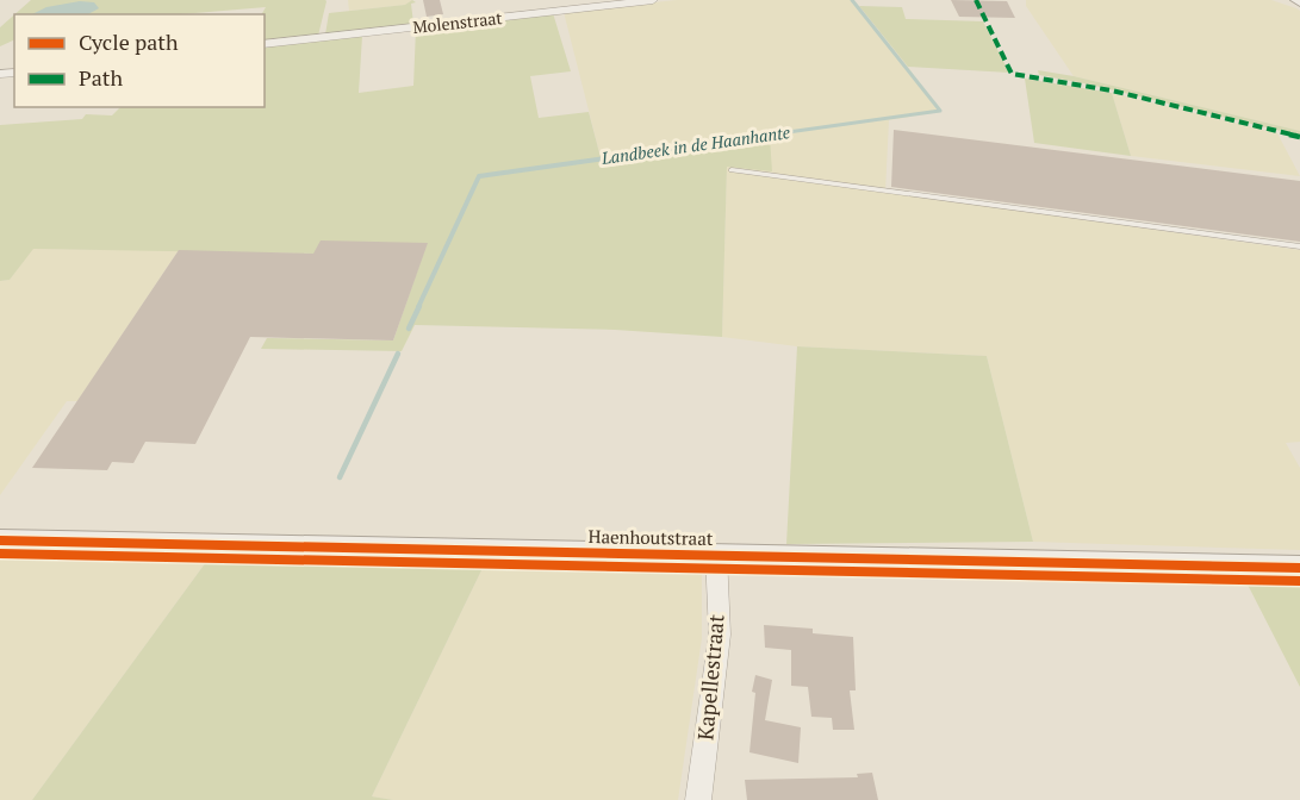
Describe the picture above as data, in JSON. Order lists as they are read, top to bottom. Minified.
{"streets":{"street":["Molenstraat","Haenhoutstraat","Kapellestraat"]},"crossings":[["Haenhoutstraat","Kapellestraat"]],"water":["Landbeek in de Haanhante"],"legend":["Cycle path","Path"]}
